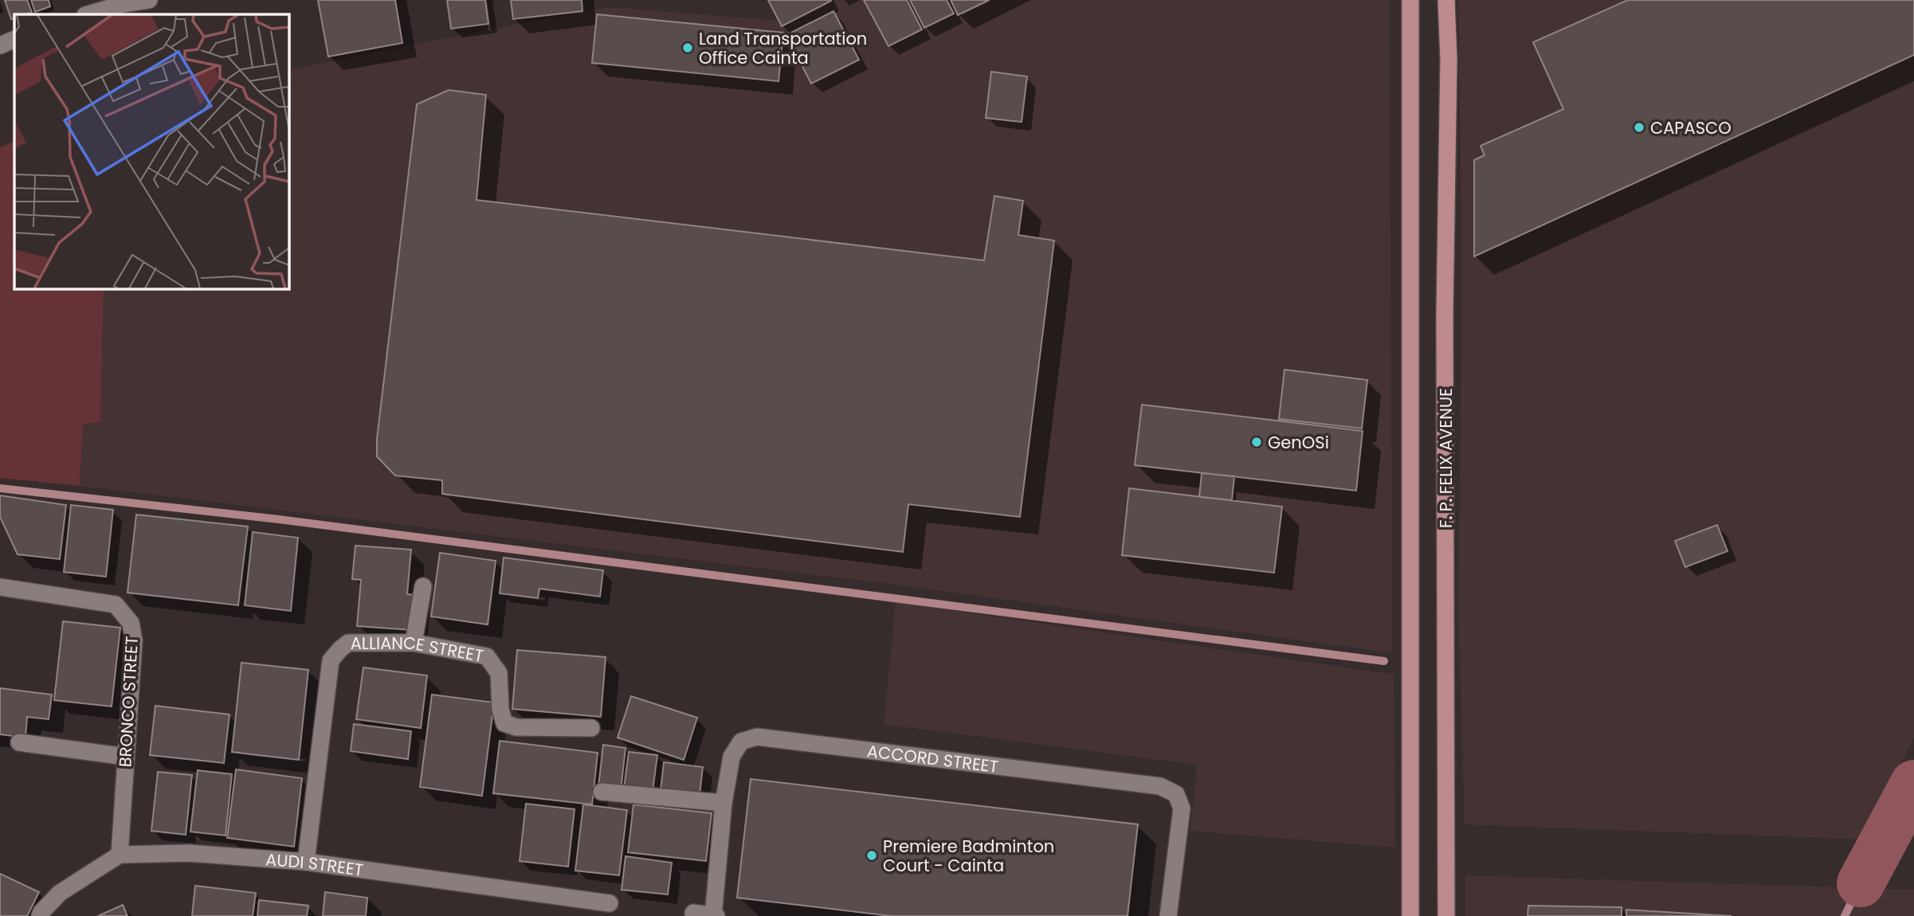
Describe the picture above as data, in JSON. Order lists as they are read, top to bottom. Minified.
{"streets":{"main road":["F. P. FELIX AVENUE"],"street":["ALLIANCE STREET","BRONCO STREET","ACCORD STREET","AUDI STREET"]},"crossings":[["ALLIANCE STREET","AUDI STREET"],["BRONCO STREET","AUDI STREET"]],"places":["Land Transportation Office Cainta","CAPASCO","GenOSi","Premiere Badminton Court - Cainta"]}
